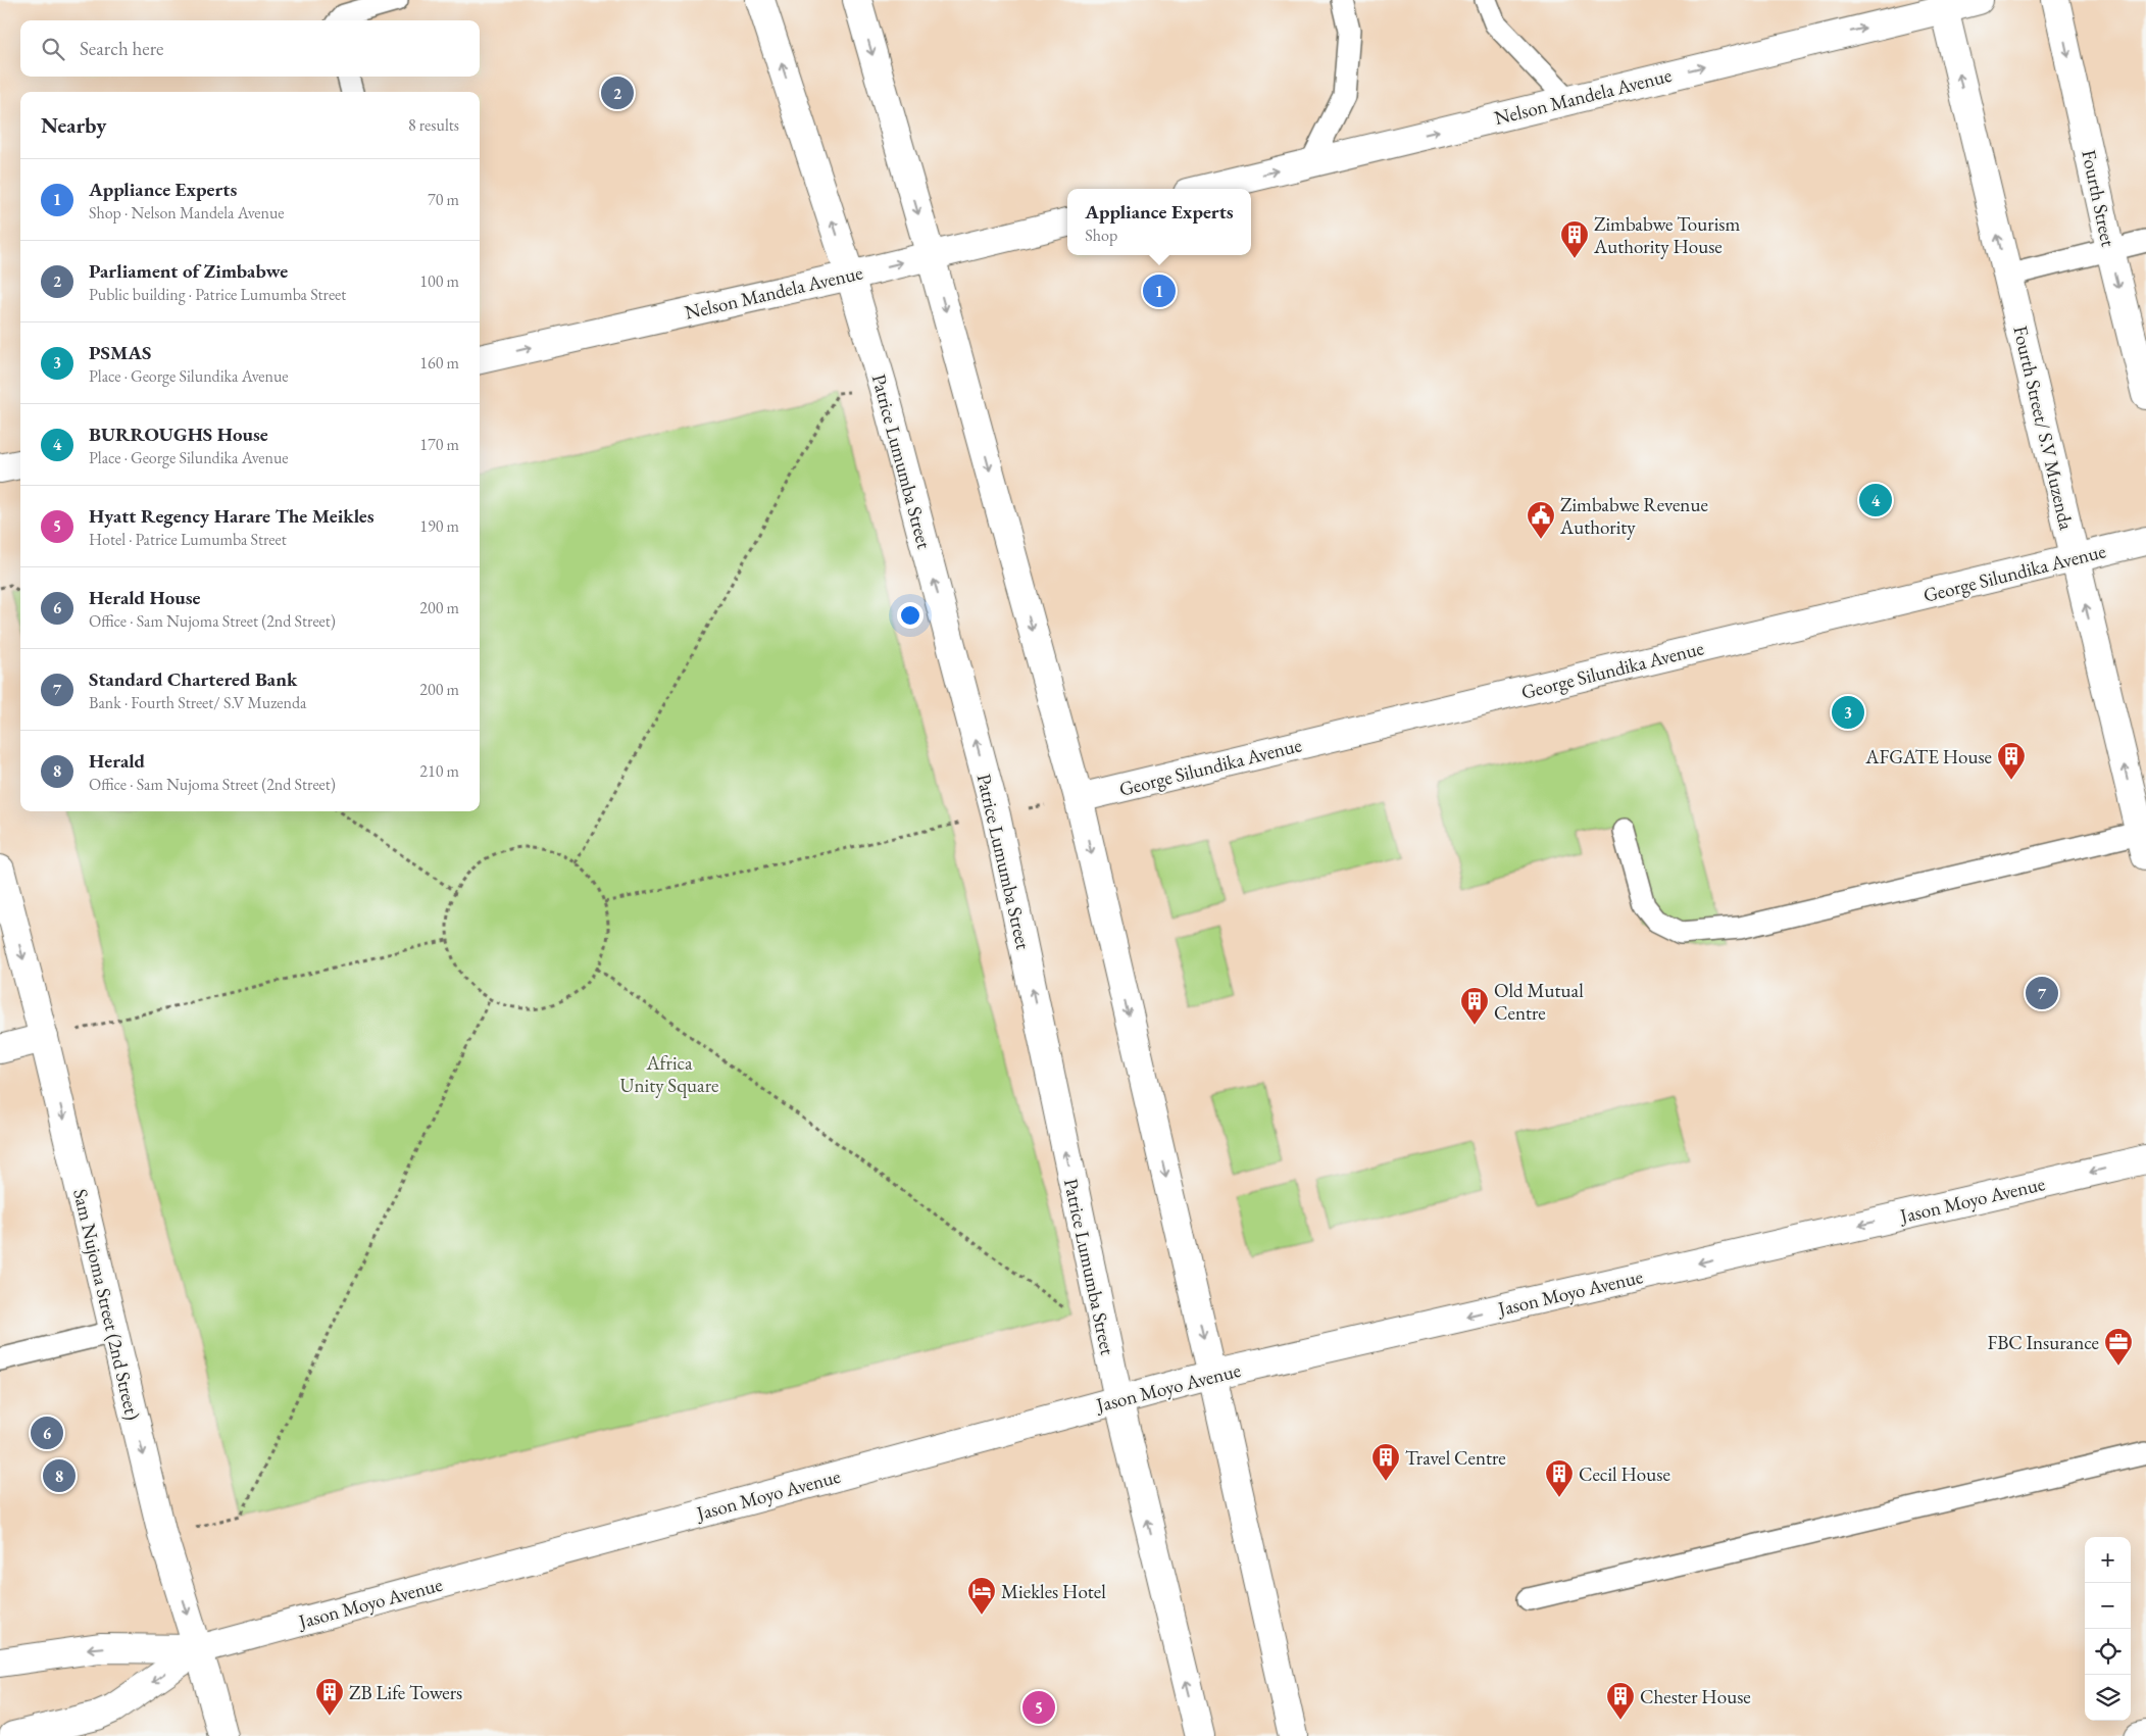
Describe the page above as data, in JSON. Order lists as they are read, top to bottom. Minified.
{"streets":{"street":["Nelson Mandela Avenue","Fourth Street","Fourth Street/ S.V Muzenda","Patrice Lumumba Street","George Silundika Avenue","Jason Moyo Avenue","Sam Nujoma Street (2nd Street)"]},"crossings":[["Nelson Mandela Avenue","Fourth Street/ S.V Muzenda"],["Nelson Mandela Avenue","Patrice Lumumba Street"],["Fourth Street/ S.V Muzenda","George Silundika Avenue"],["Patrice Lumumba Street","Jason Moyo Avenue"],["Jason Moyo Avenue","Sam Nujoma Street (2nd Street)"]],"one_way":["Nelson Mandela Avenue","Fourth Street","Fourth Street/ S.V Muzenda","Jason Moyo Avenue","Sam Nujoma Street (2nd Street)"],"parks":["Africa Unity Square"],"places":{"building":["Zimbabwe Tourism Authority House","AFGATE House","Old Mutual Centre","Travel Centre","Cecil House","ZB Life Towers","Chester House"],"public building":["Zimbabwe Revenue Authority"],"office":["FBC Insurance"],"hotel":["Miekles Hotel"]},"page":{"search":"Search here","pins":["2","1","4","3","7","6","8","5"],"heading":["Nearby","8 results"],"list":[{"mark":"1","name":"Appliance Experts","note":"Shop · Nelson Mandela Avenue","value":"70 m"},{"mark":"2","name":"Parliament of Zimbabwe","note":"Public building · Patrice Lumumba Street","value":"100 m"},{"mark":"3","name":"PSMAS","note":"Place · George Silundika Avenue","value":"160 m"},{"mark":"4","name":"BURROUGHS House","note":"Place · George Silundika Avenue","value":"170 m"},{"mark":"5","name":"Hyatt Regency Harare The Meikles","note":"Hotel · Patrice Lumumba Street","value":"190 m"},{"mark":"6","name":"Herald House","note":"Office · Sam Nujoma Street (2nd Street)","value":"200 m"},{"mark":"7","name":"Standard Chartered Bank","note":"Bank · Fourth Street/ S.V Muzenda","value":"200 m"},{"mark":"8","name":"Herald","note":"Office · Sam Nujoma Street (2nd Street)","value":"210 m"}],"popup":["Appliance Experts","Shop"],"map_buttons":["+","−"]}}
